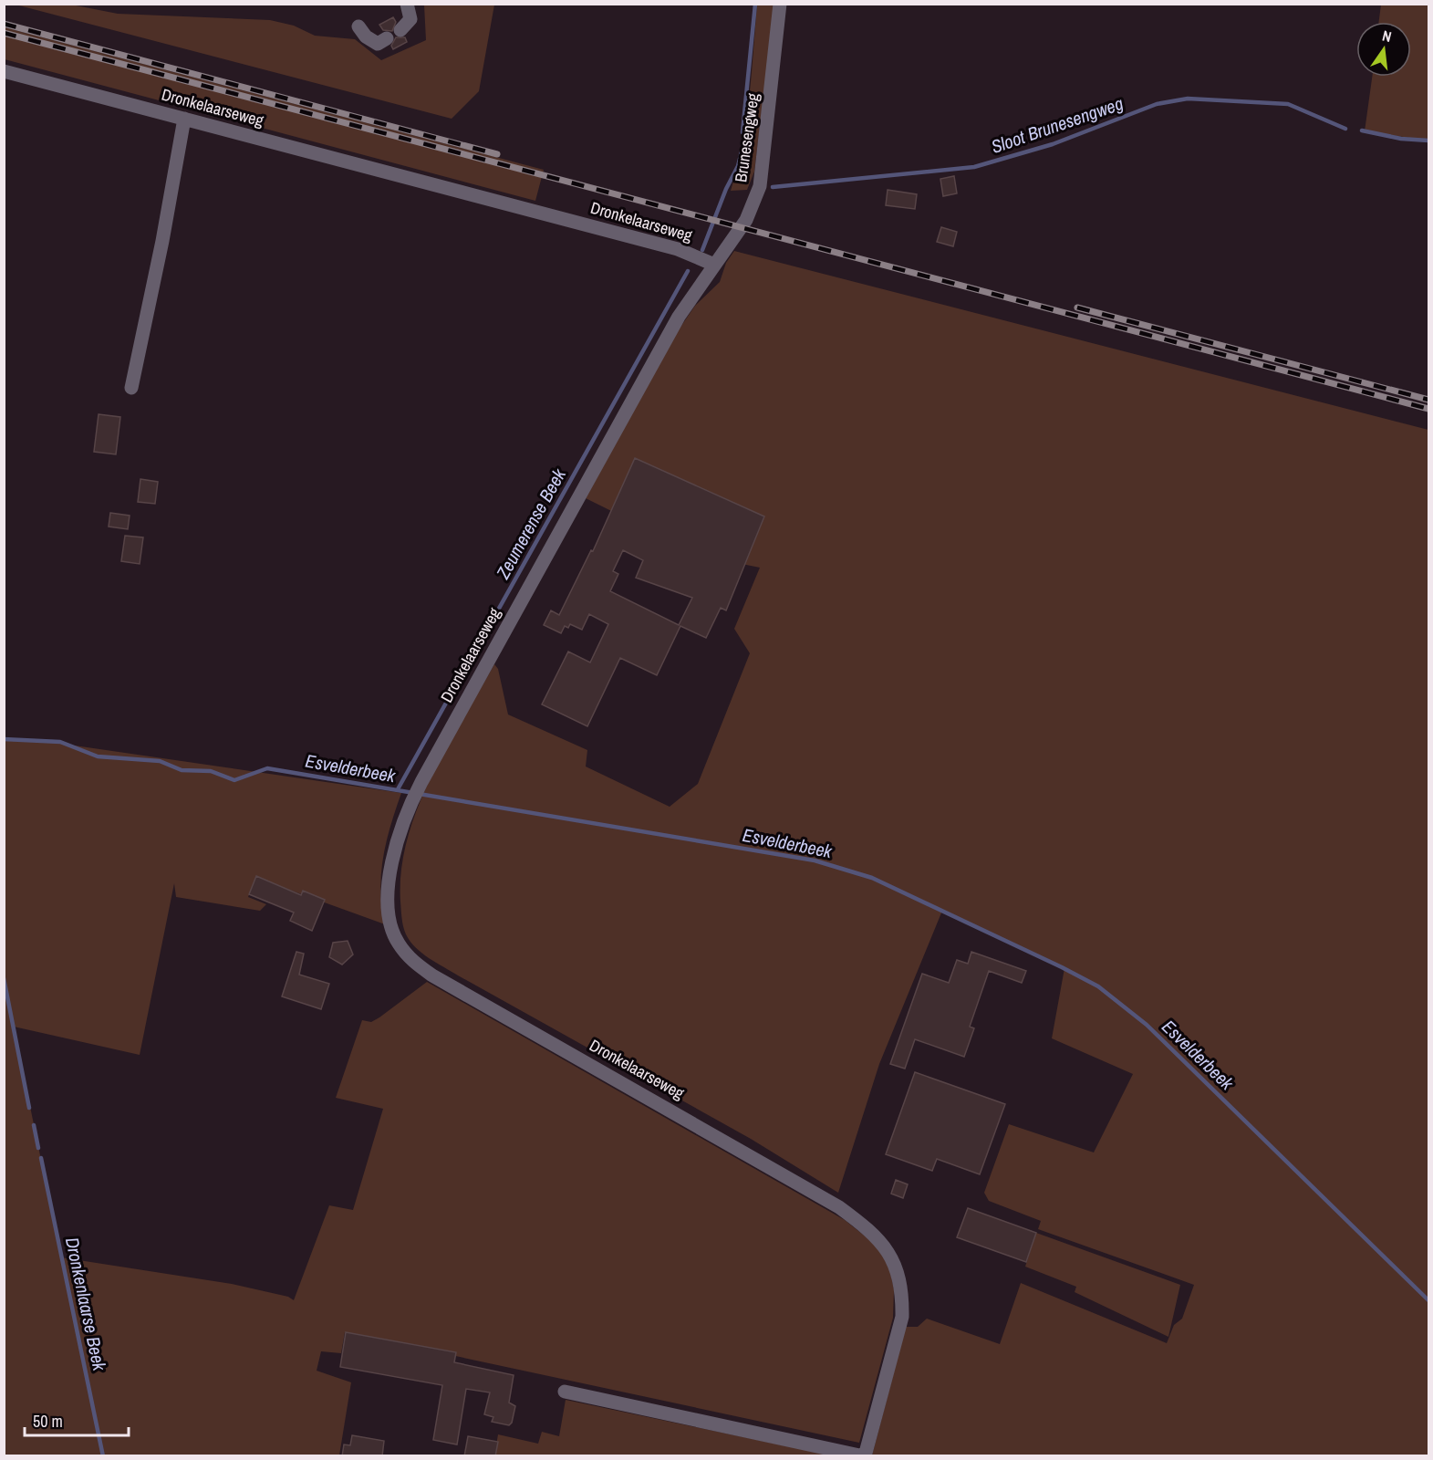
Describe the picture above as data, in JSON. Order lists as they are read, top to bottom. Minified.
{"streets":{"street":["Dronkelaarseweg","Brunesengweg"]},"crossings":[["Dronkelaarseweg","Brunesengweg"]],"water":["Sloot Brunesengweg","Zeumerense Beek","Esvelderbeek","Dronkenlaarse Beek"],"scale_bar":"50 m","north":"top"}
